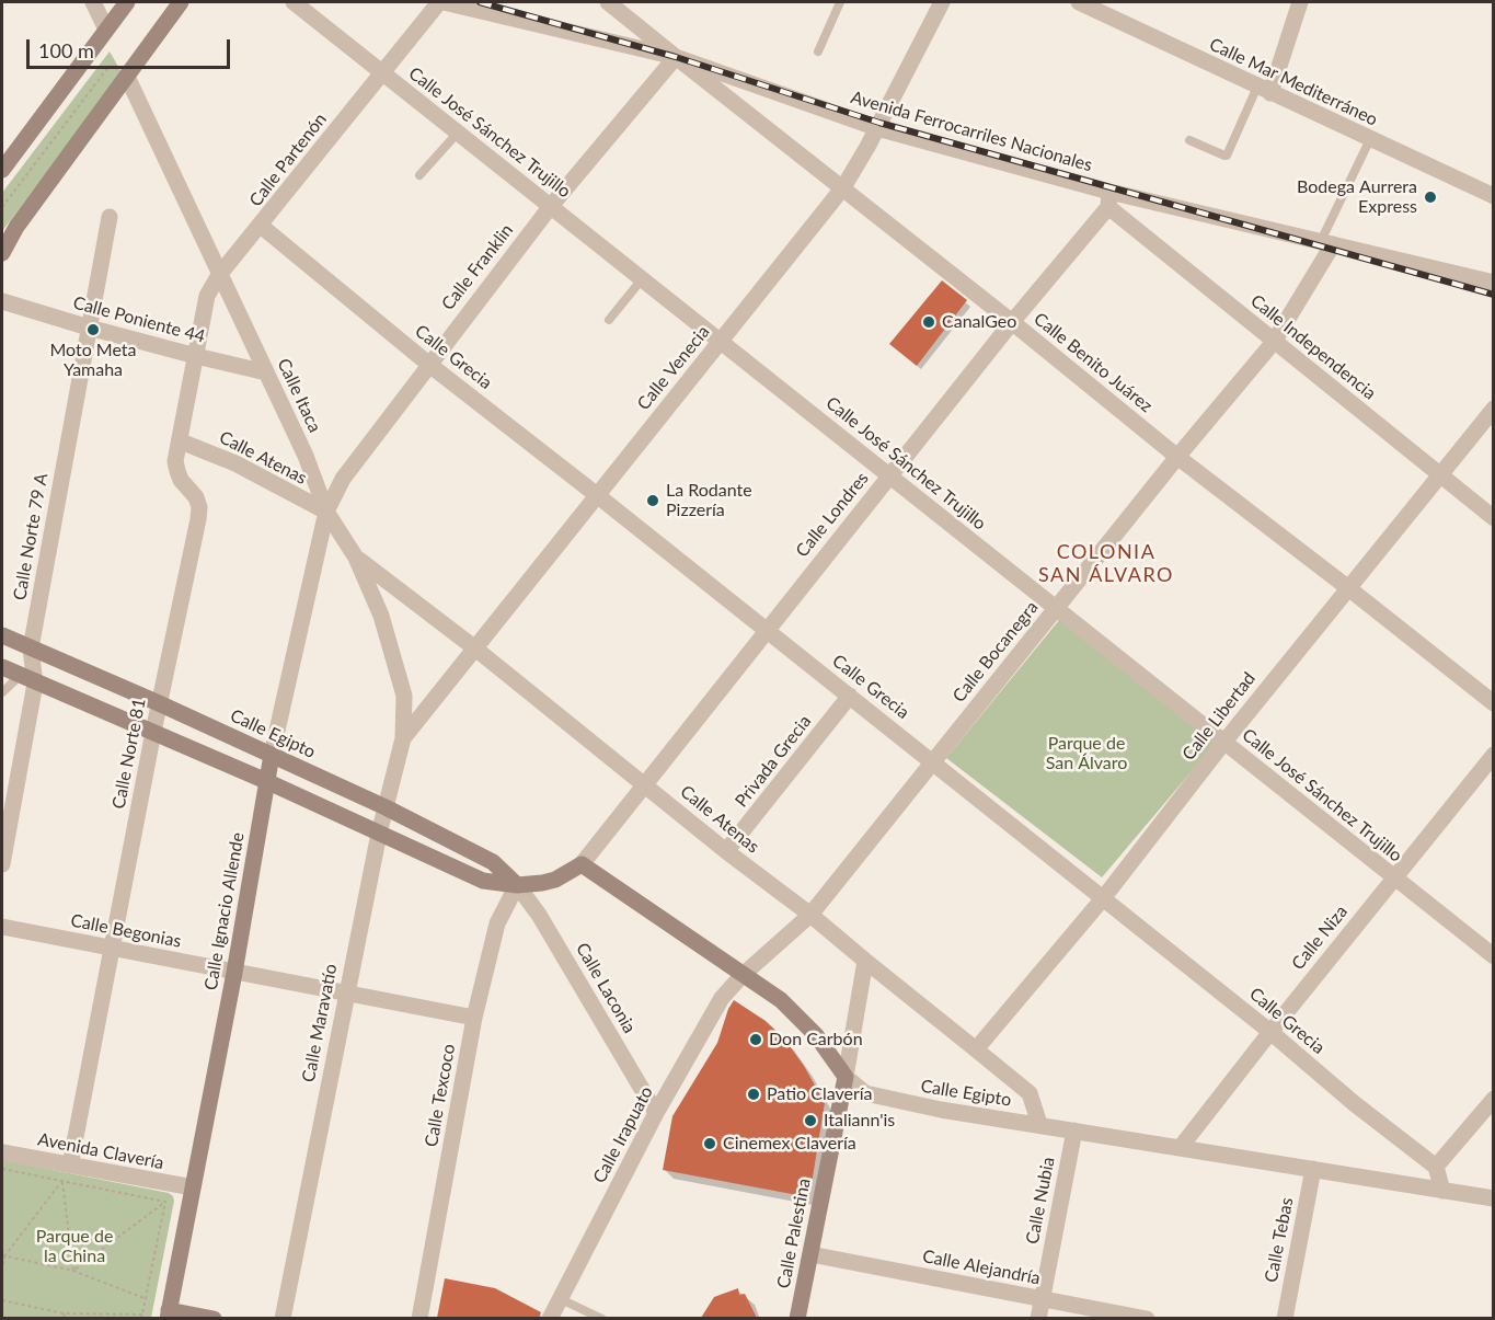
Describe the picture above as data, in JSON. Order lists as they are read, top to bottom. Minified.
{"streets":{"street":["Calle Mar Mediterráneo","Avenida Ferrocarriles Nacionales","Calle José Sánchez Trujillo","Calle Partenón","Calle Franklin","Calle Poniente 44","Calle Independencia","Calle Grecia","Calle Benito Juárez","Calle Venecia","Calle Itaca","Calle Atenas","Calle Londres","Calle Norte 79 A","Calle Bocanegra","Calle Libertad","Calle Egipto","Calle Norte 81","Privada Grecia","Calle Ignacio Allende","Calle Begonias","Calle Niza","Calle Laconia","Calle Maravatío","Calle Texcoco","Calle Irapuato","Avenida Clavería","Calle Nubia","Calle Palestina","Calle Tebas","Calle Alejandría"]},"crossings":[["Avenida Ferrocarriles Nacionales","Calle Franklin"],["Avenida Ferrocarriles Nacionales","Calle Independencia"],["Avenida Ferrocarriles Nacionales","Calle Benito Juárez"],["Avenida Ferrocarriles Nacionales","Calle Venecia"],["Avenida Ferrocarriles Nacionales","Calle Londres"],["Avenida Ferrocarriles Nacionales","Calle Bocanegra"],["Calle José Sánchez Trujillo","Calle Partenón"],["Calle José Sánchez Trujillo","Calle Franklin"],["Calle José Sánchez Trujillo","Calle Venecia"],["Calle José Sánchez Trujillo","Calle Londres"],["Calle José Sánchez Trujillo","Calle Bocanegra"],["Calle José Sánchez Trujillo","Calle Libertad"],["Calle José Sánchez Trujillo","Calle Niza"],["Calle Partenón","Calle Poniente 44"],["Calle Partenón","Calle Grecia"],["Calle Partenón","Calle Itaca"],["Calle Partenón","Calle Norte 81"],["Calle Franklin","Calle Grecia"],["Calle Franklin","Calle Benito Juárez"],["Calle Franklin","Calle Itaca"],["Calle Franklin","Calle Atenas"],["Calle Franklin","Calle Ignacio Allende"],["Calle Poniente 44","Calle Itaca"],["Calle Poniente 44","Calle Norte 79 A"],["Calle Poniente 44","Calle Norte 81"],["Calle Independencia","Calle Londres"],["Calle Independencia","Calle Bocanegra"],["Calle Independencia","Calle Libertad"],["Calle Grecia","Calle Venecia"],["Calle Grecia","Calle Londres"],["Calle Grecia","Calle Bocanegra"],["Calle Grecia","Calle Libertad"],["Calle Grecia","Privada Grecia"],["Calle Grecia","Calle Niza"],["Calle Benito Juárez","Calle Venecia"],["Calle Benito Juárez","Calle Londres"],["Calle Benito Juárez","Calle Bocanegra"],["Calle Benito Juárez","Calle Libertad"],["Calle Venecia","Calle Itaca"],["Calle Venecia","Calle Atenas"],["Calle Venecia","Calle Maravatío"],["Calle Itaca","Calle Atenas"],["Calle Itaca","Calle Ignacio Allende"],["Calle Itaca","Calle Maravatío"],["Calle Atenas","Calle Londres"],["Calle Atenas","Calle Bocanegra"],["Calle Atenas","Calle Libertad"],["Calle Atenas","Calle Egipto"],["Calle Atenas","Calle Norte 81"],["Calle Atenas","Privada Grecia"],["Calle Atenas","Calle Ignacio Allende"],["Calle Atenas","Calle Palestina"],["Calle Londres","Calle Egipto"],["Calle Norte 79 A","Calle Egipto"],["Calle Bocanegra","Calle Egipto"],["Calle Bocanegra","Calle Irapuato"],["Calle Egipto","Calle Norte 81"],["Calle Egipto","Calle Ignacio Allende"],["Calle Egipto","Calle Niza"],["Calle Egipto","Calle Laconia"],["Calle Egipto","Calle Maravatío"],["Calle Egipto","Calle Texcoco"],["Calle Egipto","Calle Irapuato"],["Calle Egipto","Calle Nubia"],["Calle Egipto","Calle Palestina"],["Calle Egipto","Calle Tebas"],["Calle Norte 81","Calle Begonias"],["Calle Norte 81","Avenida Clavería"],["Calle Ignacio Allende","Calle Begonias"],["Calle Ignacio Allende","Avenida Clavería"],["Calle Begonias","Calle Maravatío"],["Calle Begonias","Calle Texcoco"],["Calle Laconia","Calle Texcoco"],["Calle Laconia","Calle Irapuato"],["Calle Nubia","Calle Alejandría"],["Calle Palestina","Calle Alejandría"]],"districts":["COLONIA SAN ÁLVARO"],"parks":["Parque de San Álvaro","Parque de la China"],"places":["Bodega Aurrera Express","CanalGeo","Moto Meta Yamaha","La Rodante Pizzería","Don Carbón","Patio Clavería","Italiann'is","Cinemex Clavería"],"scale_bar":"100 m"}
